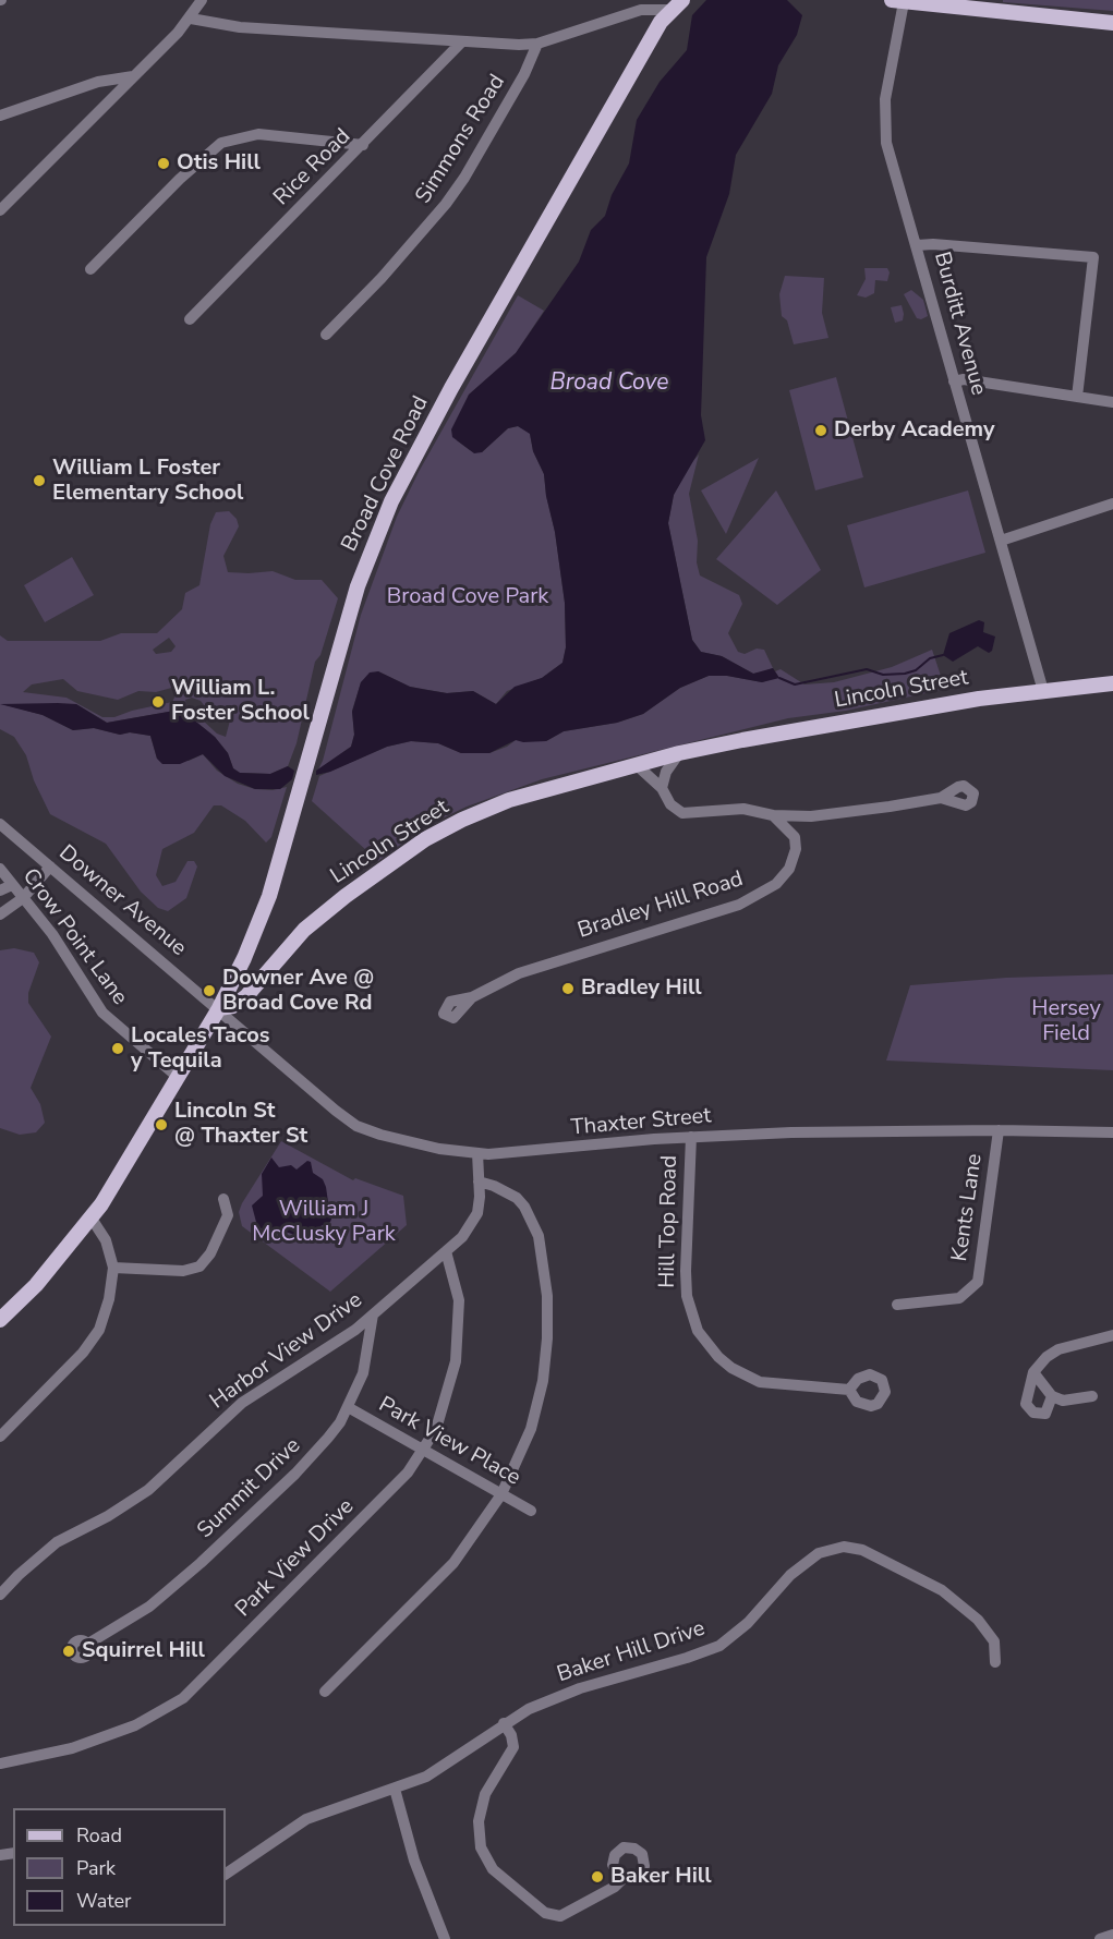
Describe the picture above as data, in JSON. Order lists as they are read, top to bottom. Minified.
{"streets":{"main road":["Broad Cove Road","Lincoln Street"],"street":["Simmons Road","Rice Road","Burditt Avenue","Downer Avenue","Bradley Hill Road","Crow Point Lane","Thaxter Street","Kents Lane","Hill Top Road","Harbor View Drive","Park View Place","Summit Drive","Park View Drive","Baker Hill Drive"]},"crossings":[["Burditt Avenue","Lincoln Street"],["Broad Cove Road","Lincoln Street"],["Broad Cove Road","Downer Avenue"],["Broad Cove Road","Thaxter Street"],["Lincoln Street","Downer Avenue"],["Lincoln Street","Thaxter Street"],["Downer Avenue","Thaxter Street"],["Thaxter Street","Kents Lane"],["Thaxter Street","Hill Top Road"],["Thaxter Street","Harbor View Drive"],["Harbor View Drive","Summit Drive"],["Harbor View Drive","Park View Drive"],["Park View Place","Summit Drive"],["Park View Place","Park View Drive"]],"water":["Broad Cove"],"parks":["Broad Cove Park","Hersey Field","William J McClusky Park"],"places":["Otis Hill","Derby Academy","William L Foster Elementary School","William L. Foster School","Bradley Hill","Downer Ave @ Broad Cove Rd","Locales Tacos y Tequila","Lincoln St @ Thaxter St","Squirrel Hill","Baker Hill"],"legend":["Road","Park","Water"]}
